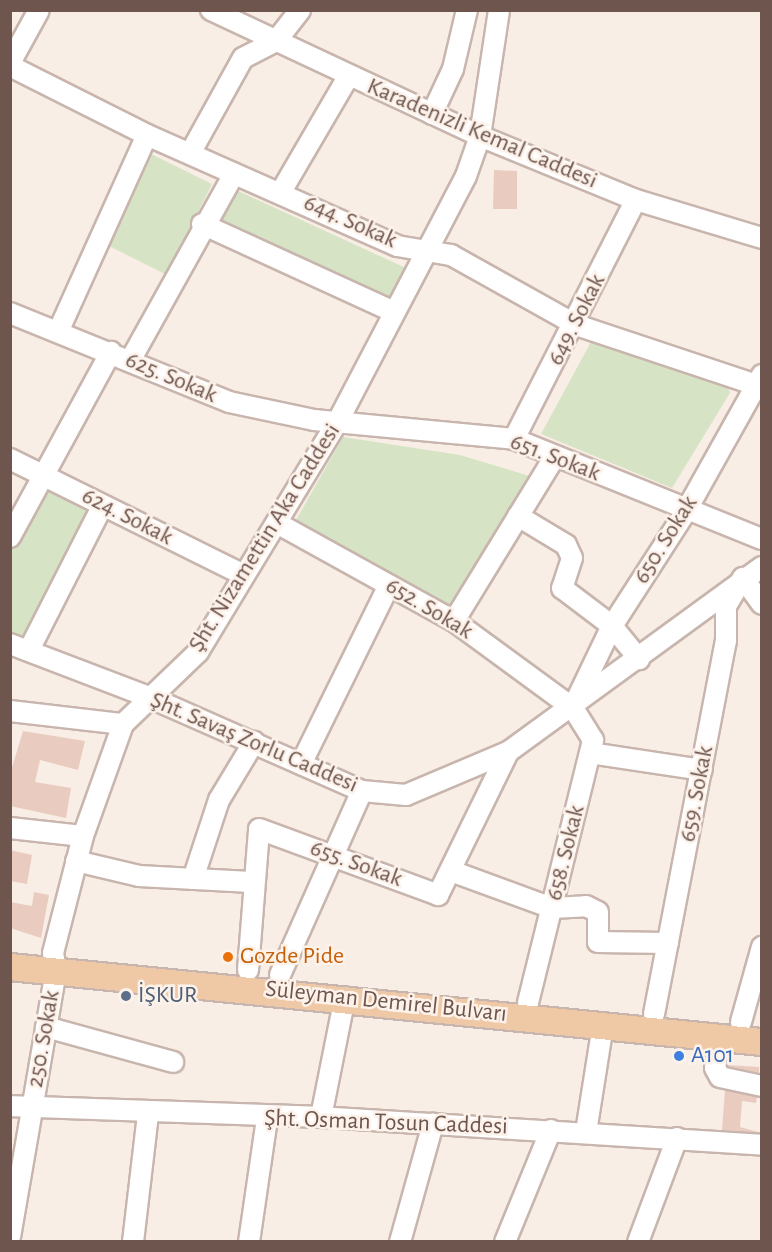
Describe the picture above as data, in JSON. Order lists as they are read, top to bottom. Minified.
{"streets":{"main road":["Süleyman Demirel Bulvarı"],"street":["Karadenizli Kemal Caddesi","644. Sokak","649. Sokak","625. Sokak","651. Sokak","624. Sokak","Şht. Nizamettin Aka Caddesi","650. Sokak","652. Sokak","Şht. Savaş Zorlu Caddesi","659. Sokak","658. Sokak","655. Sokak","250. Sokak","Şht. Osman Tosun Caddesi"]},"crossings":[["Karadenizli Kemal Caddesi","649. Sokak"],["Karadenizli Kemal Caddesi","Şht. Nizamettin Aka Caddesi"],["644. Sokak","649. Sokak"],["644. Sokak","Şht. Nizamettin Aka Caddesi"],["644. Sokak","650. Sokak"],["649. Sokak","651. Sokak"],["625. Sokak","651. Sokak"],["625. Sokak","Şht. Nizamettin Aka Caddesi"],["651. Sokak","Şht. Nizamettin Aka Caddesi"],["651. Sokak","650. Sokak"],["624. Sokak","Şht. Nizamettin Aka Caddesi"],["Şht. Nizamettin Aka Caddesi","652. Sokak"],["Şht. Nizamettin Aka Caddesi","Şht. Savaş Zorlu Caddesi"],["Şht. Nizamettin Aka Caddesi","Süleyman Demirel Bulvarı"],["Şht. Nizamettin Aka Caddesi","250. Sokak"],["650. Sokak","652. Sokak"],["650. Sokak","Şht. Savaş Zorlu Caddesi"],["650. Sokak","658. Sokak"],["652. Sokak","Şht. Savaş Zorlu Caddesi"],["652. Sokak","658. Sokak"],["Şht. Savaş Zorlu Caddesi","659. Sokak"],["Şht. Savaş Zorlu Caddesi","658. Sokak"],["Şht. Savaş Zorlu Caddesi","655. Sokak"],["659. Sokak","Süleyman Demirel Bulvarı"],["658. Sokak","Süleyman Demirel Bulvarı"],["655. Sokak","Süleyman Demirel Bulvarı"],["Süleyman Demirel Bulvarı","250. Sokak"],["250. Sokak","Şht. Osman Tosun Caddesi"]],"places":["Gozde Pide","İŞKUR","A101"]}
